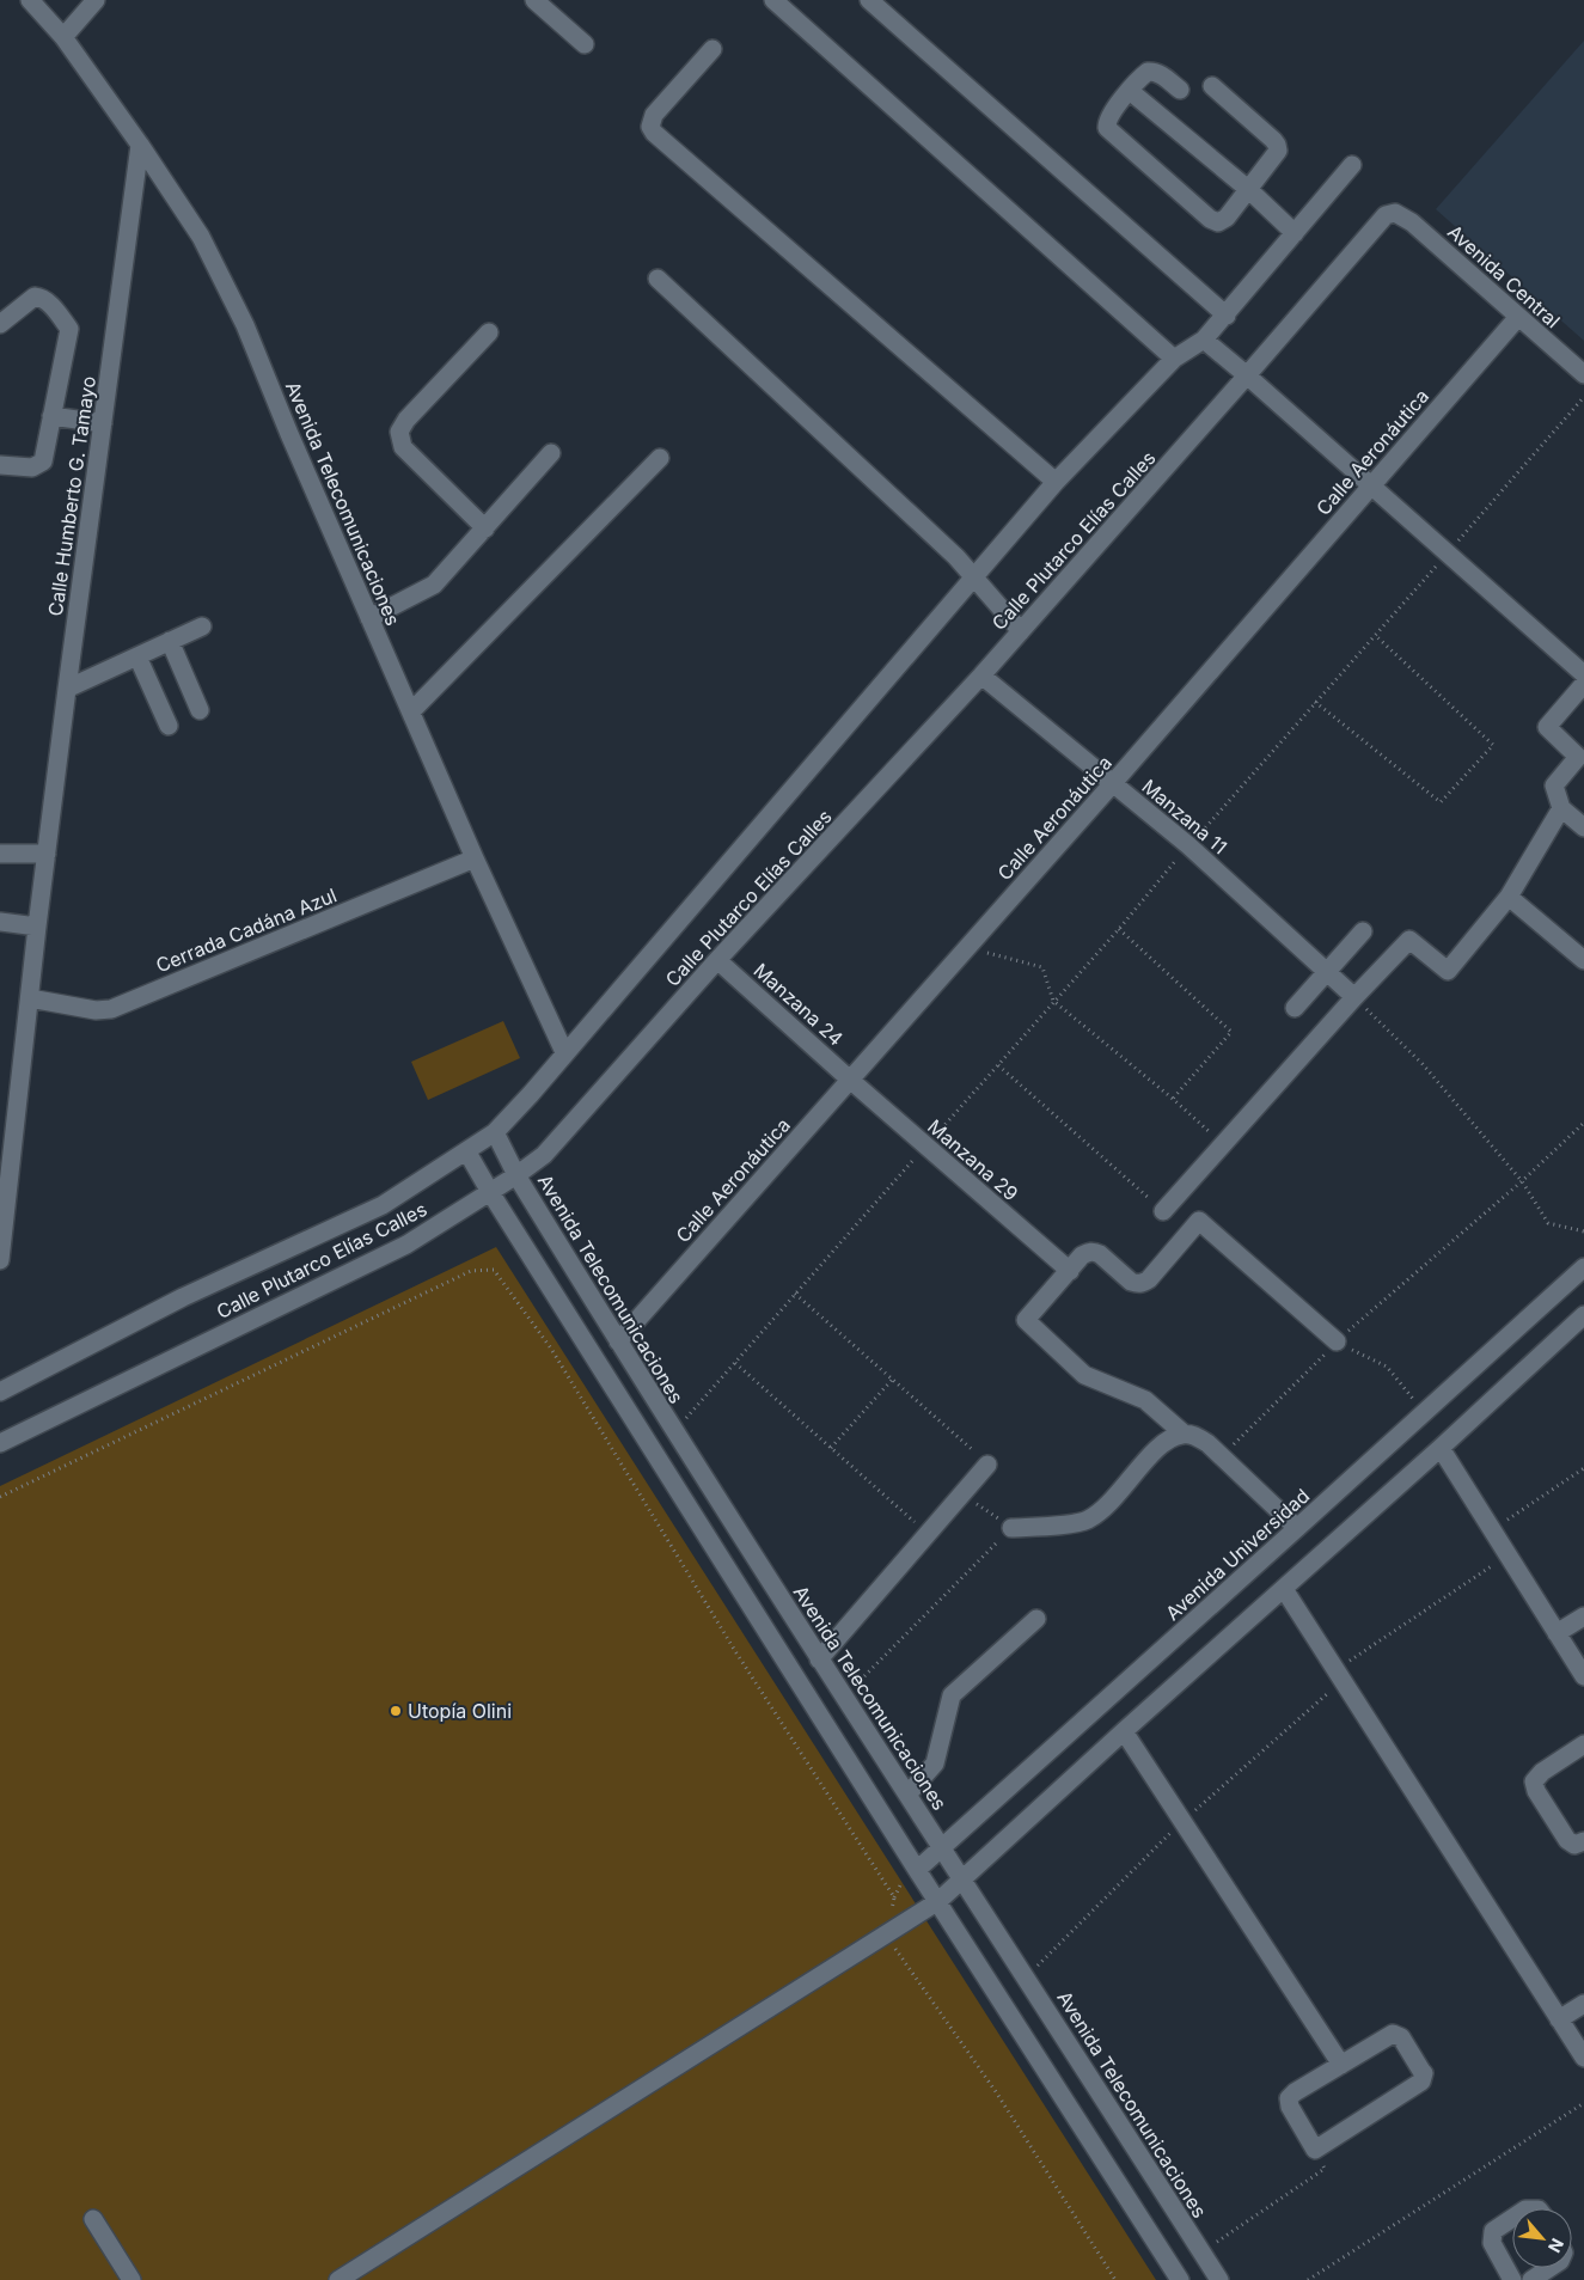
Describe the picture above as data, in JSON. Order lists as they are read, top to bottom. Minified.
{"streets":{"street":["Avenida Central","Calle Aeronáutica","Calle Humberto G. Tamayo","Avenida Telecomunicaciones","Calle Plutarco Elías Calles","Manzana 11","Cerrada Cadána Azul","Manzana 24","Manzana 29","Avenida Universidad"]},"crossings":[["Avenida Central","Calle Aeronáutica"],["Avenida Central","Calle Plutarco Elías Calles"],["Calle Aeronáutica","Avenida Telecomunicaciones"],["Calle Aeronáutica","Manzana 11"],["Calle Aeronáutica","Manzana 24"],["Calle Aeronáutica","Manzana 29"],["Calle Humberto G. Tamayo","Avenida Telecomunicaciones"],["Calle Humberto G. Tamayo","Cerrada Cadána Azul"],["Avenida Telecomunicaciones","Calle Plutarco Elías Calles"],["Avenida Telecomunicaciones","Cerrada Cadána Azul"],["Avenida Telecomunicaciones","Avenida Universidad"],["Calle Plutarco Elías Calles","Manzana 11"],["Calle Plutarco Elías Calles","Manzana 24"],["Manzana 24","Manzana 29"]],"places":["Utopía Olini"],"north":"bottom right"}
